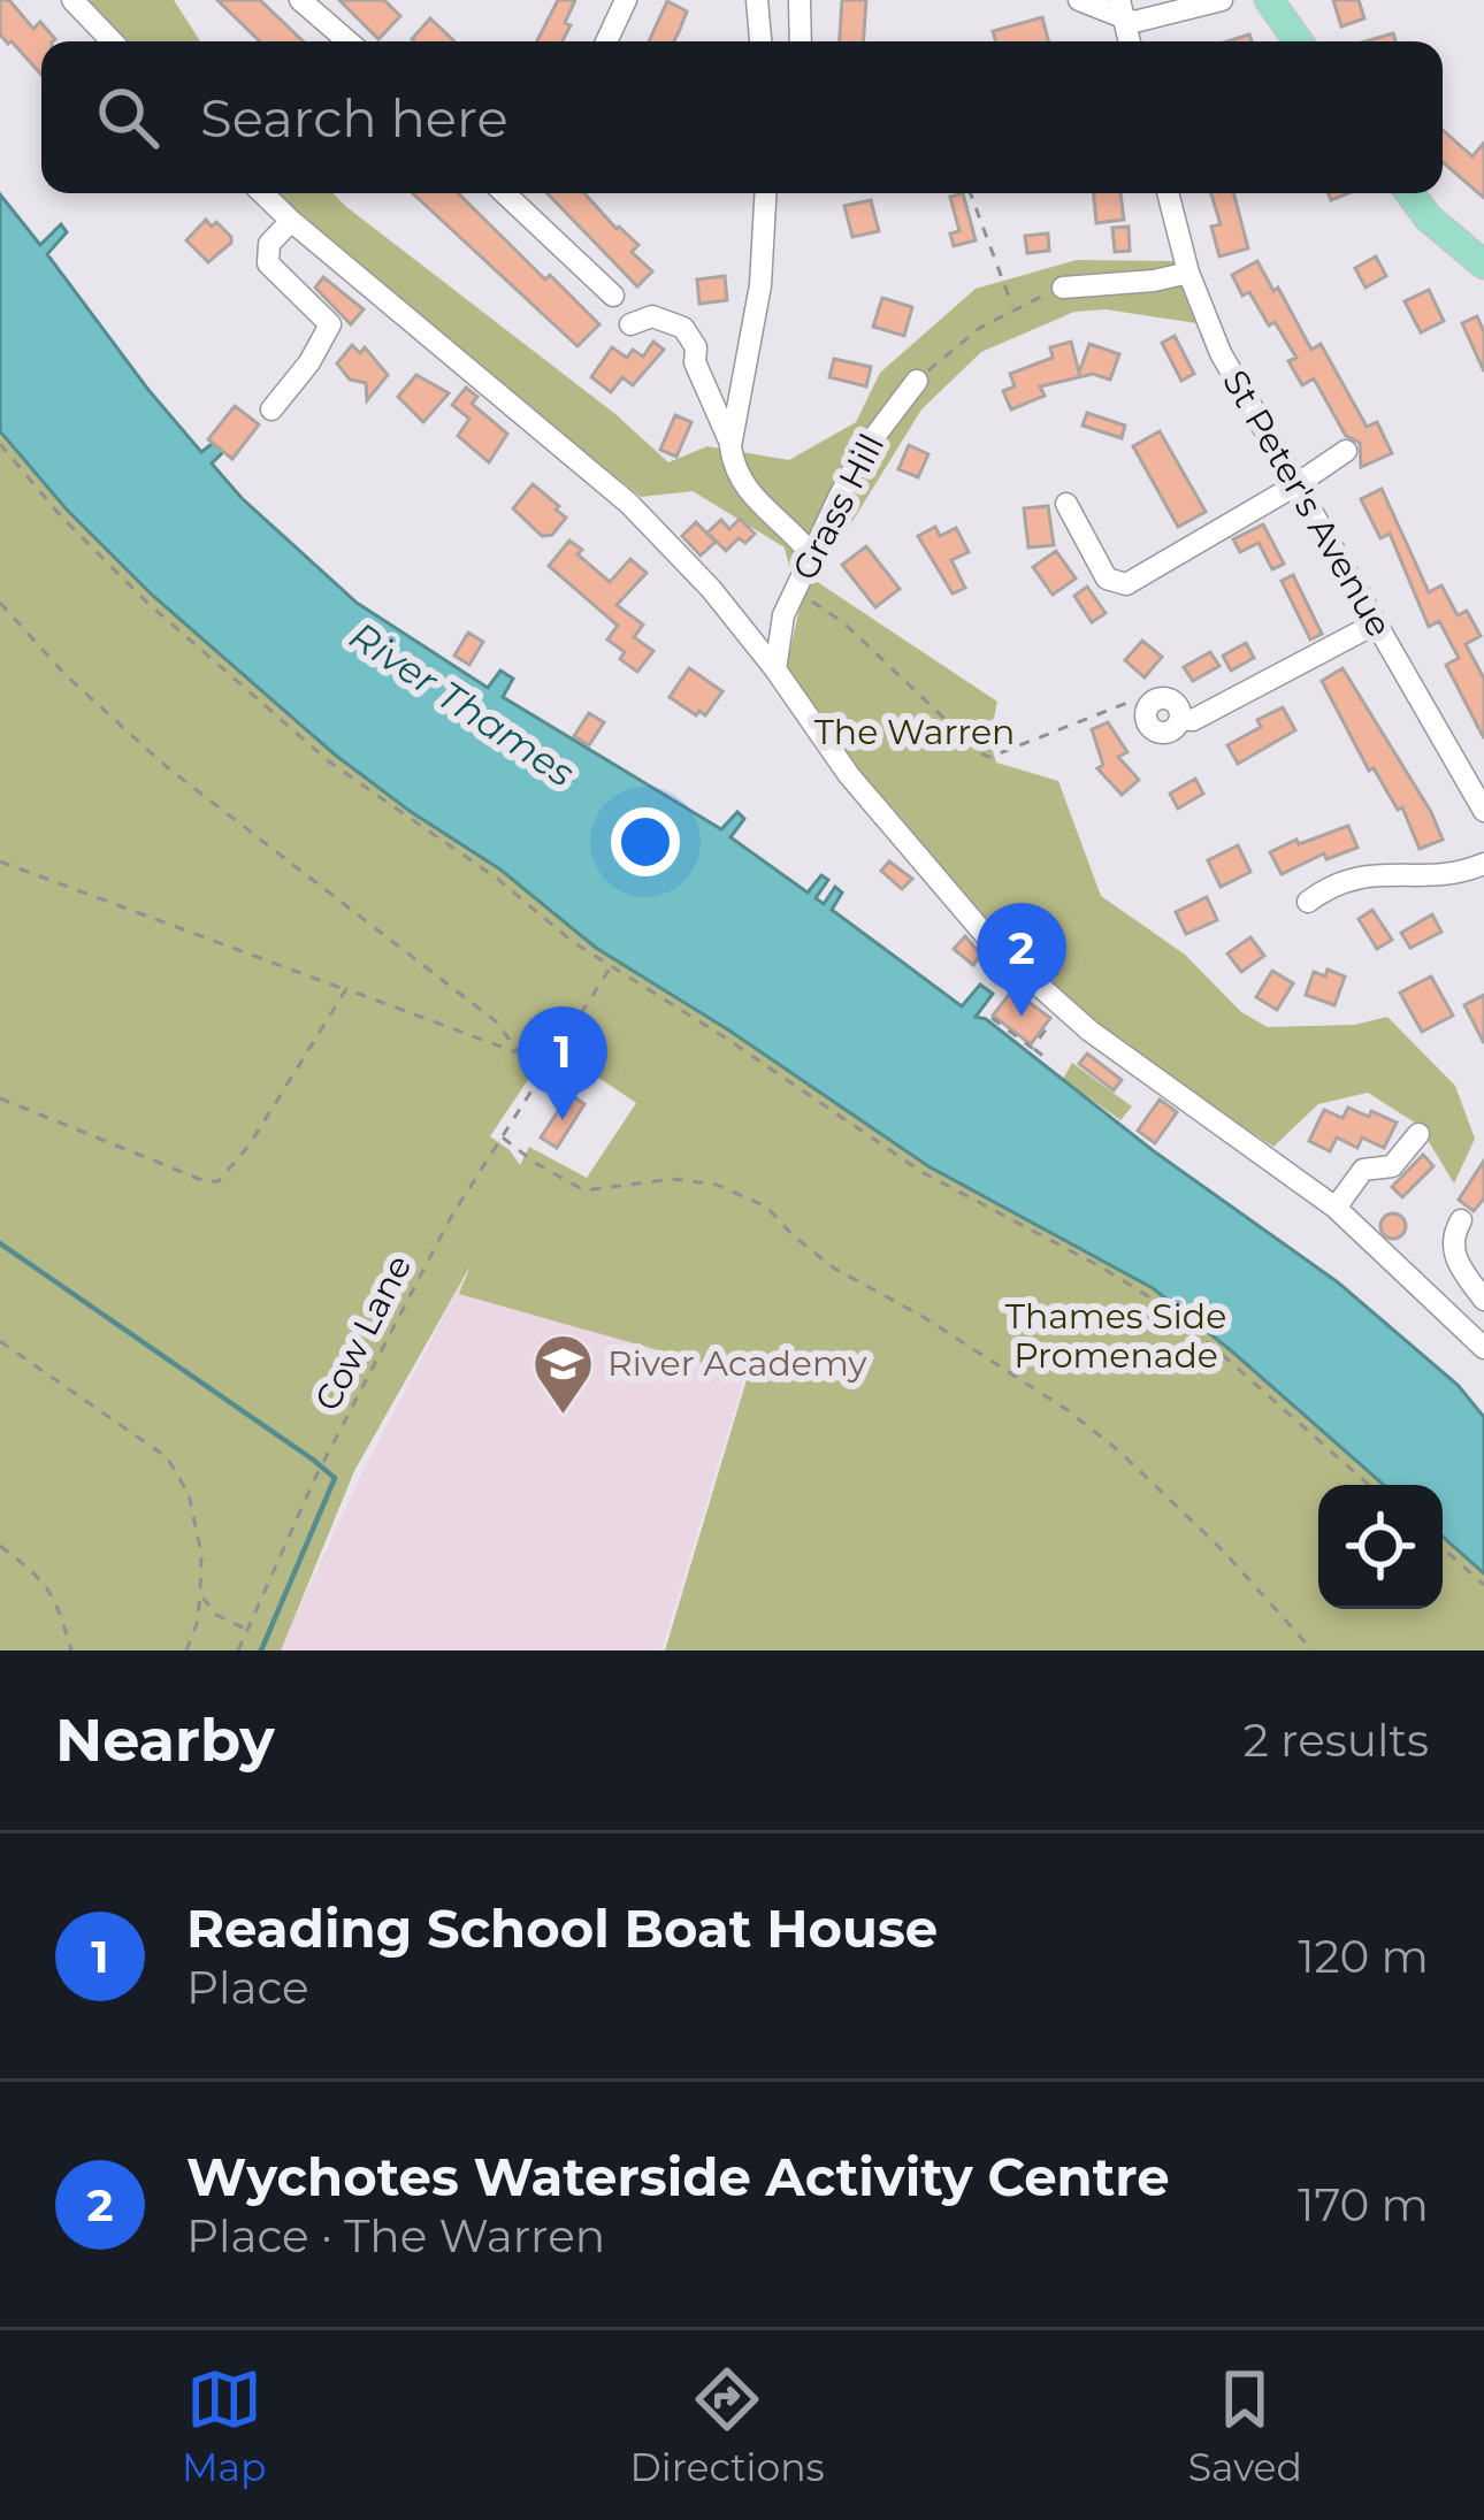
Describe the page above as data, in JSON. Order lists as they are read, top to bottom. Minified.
{"streets":{"street":["St Peter's Avenue","Grass Hill"],"path":["Cow Lane"]},"water":["River Thames"],"parks":["The Warren","Thames Side Promenade"],"places":{"school or university":["River Academy"]},"page":{"search":"Search here","pins":["2","1"],"heading":["Nearby","2 results"],"list":[{"mark":"1","name":"Reading School Boat House","note":"Place","value":"120 m"},{"mark":"2","name":"Wychotes Waterside Activity Centre","note":"Place · The Warren","value":"170 m"}],"nav":["Map","Directions","Saved"]}}
